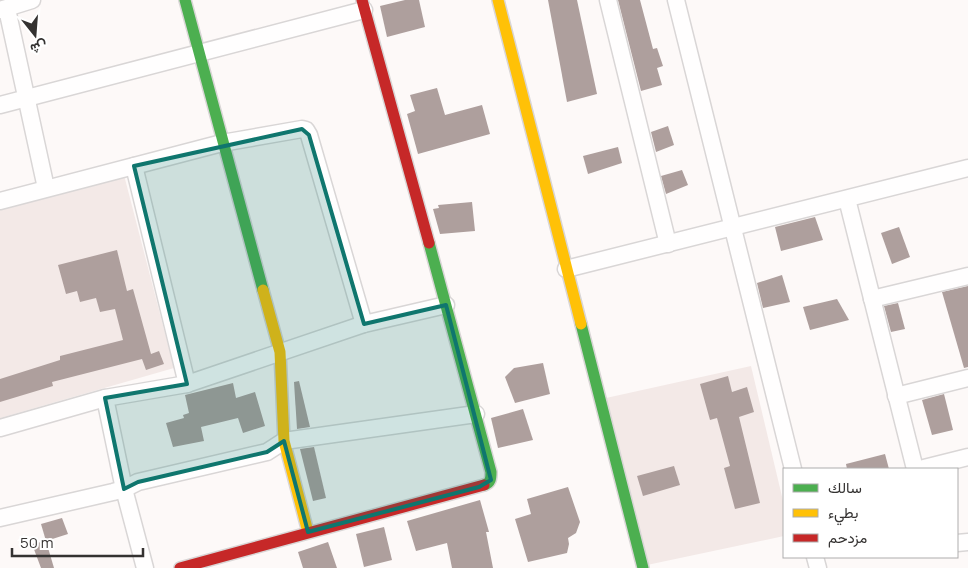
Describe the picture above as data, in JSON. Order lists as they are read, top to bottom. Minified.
{"legend":["سالك","بطيء","مزدحم"],"scale_bar":"50 m","north":"bottom"}
